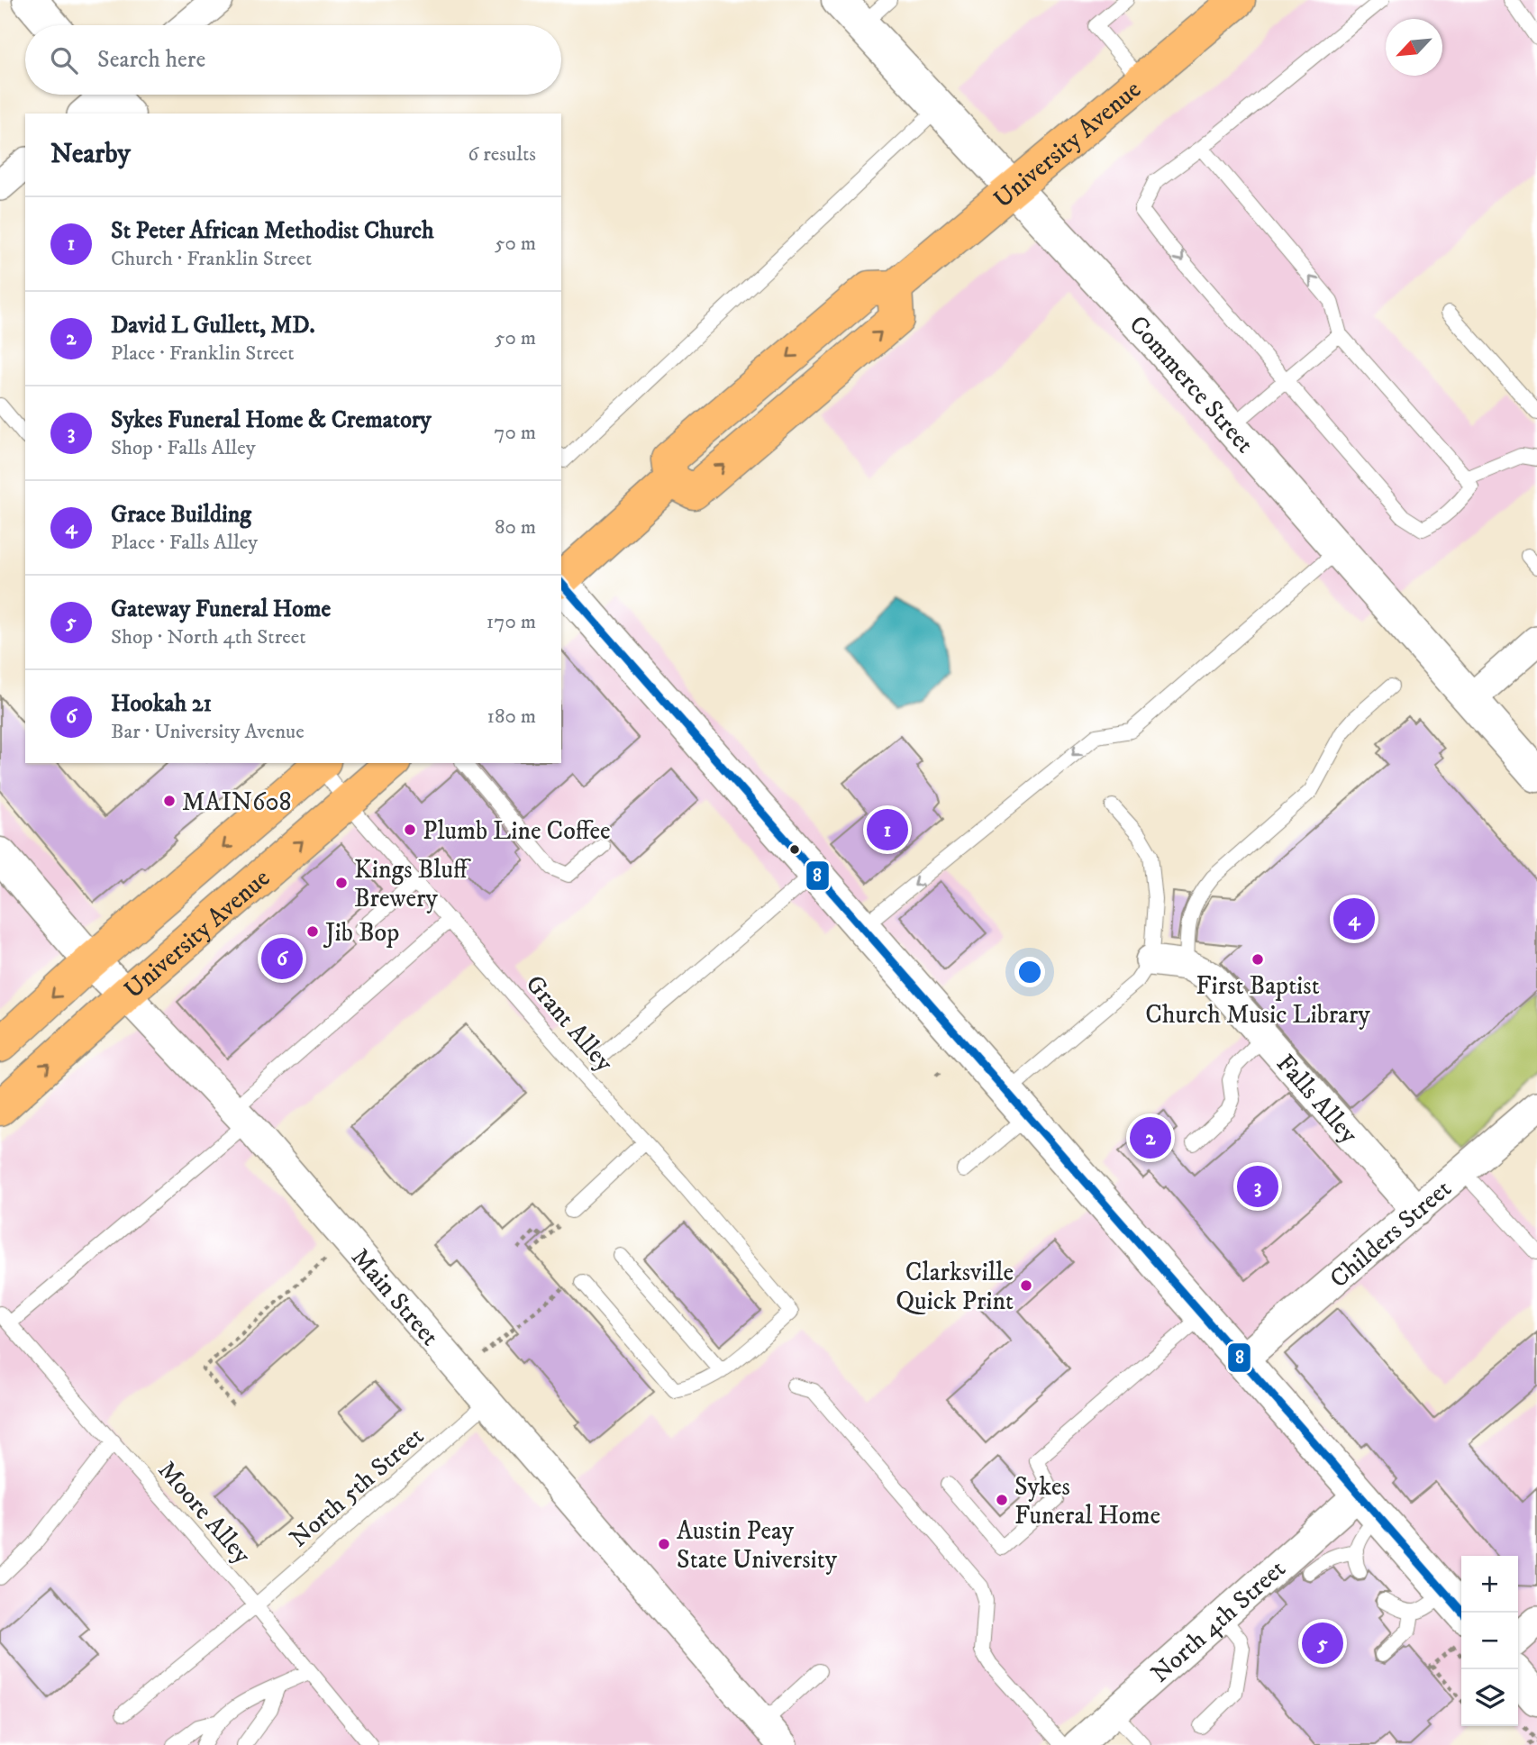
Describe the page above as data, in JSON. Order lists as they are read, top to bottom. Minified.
{"streets":{"main road":["University Avenue"],"street":["Commerce Street","Falls Alley","Childers Street","Main Street","North 4th Street"],"lane":["Grant Alley","North 5th Street","Moore Alley"]},"crossings":[["University Avenue","Commerce Street"],["University Avenue","Grant Alley"],["University Avenue","Main Street"],["Falls Alley","Childers Street"],["Main Street","North 5th Street"],["North 5th Street","Moore Alley"]],"places":["MAIN608","Plumb Line Coffee","Kings Bluff Brewery","Jib Bop","First Baptist Church Music Library","Clarksville Quick Print","Sykes Funeral Home","Austin Peay State University"],"lines":["transit line 8"],"north":"bottom left","page":{"search":"Search here","heading":["Nearby","6 results"],"list":[{"mark":"1","name":"St Peter African Methodist Church","note":"Church · Franklin Street","value":"50 m"},{"mark":"2","name":"David L Gullett, MD.","note":"Place · Franklin Street","value":"50 m"},{"mark":"3","name":"Sykes Funeral Home & Crematory","note":"Shop · Falls Alley","value":"70 m"},{"mark":"4","name":"Grace Building","note":"Place · Falls Alley","value":"80 m"},{"mark":"5","name":"Gateway Funeral Home","note":"Shop · North 4th Street","value":"170 m"},{"mark":"6","name":"Hookah 21","note":"Bar · University Avenue","value":"180 m"}],"pins":["1","4","6","2","3","5"],"map_buttons":["+","−"]}}
